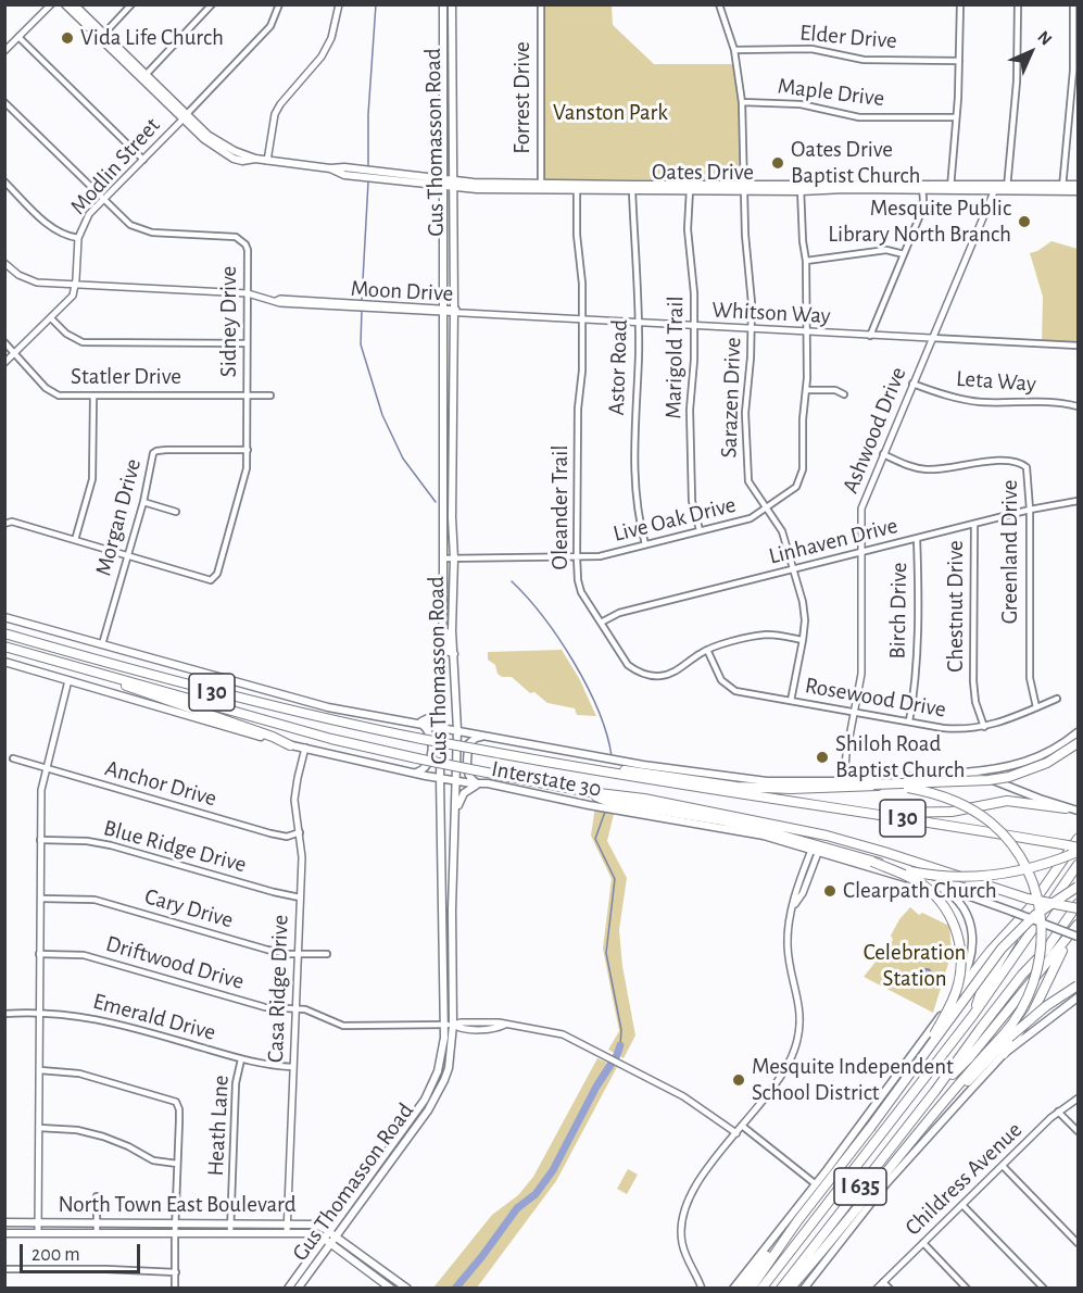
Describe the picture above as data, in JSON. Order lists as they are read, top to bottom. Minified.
{"streets":{"highway":["I 30","I 635"],"main road":["Gus Thomasson Road","Oates Drive","Interstate 30","North Town East Boulevard"],"street":["Elder Drive","Maple Drive","Forrest Drive","Modlin Street","Moon Drive","Whitson Way","Sidney Drive","Marigold Trail","Astor Road","Statler Drive","Leta Way","Sarazen Drive","Ashwood Drive","Oleander Trail","Morgan Drive","Live Oak Drive","Linhaven Drive","Greenland Drive","Chestnut Drive","Birch Drive","Rosewood Drive","Anchor Drive","Blue Ridge Drive","Cary Drive","Driftwood Drive","Casa Ridge Drive","Emerald Drive","Heath Lane","Childress Avenue"]},"crossings":[["Elder Drive","Sarazen Drive"],["Maple Drive","Sarazen Drive"],["Forrest Drive","Oates Drive"],["Gus Thomasson Road","Oates Drive"],["Gus Thomasson Road","Moon Drive"],["Gus Thomasson Road","Live Oak Drive"],["Gus Thomasson Road","Interstate 30"],["Gus Thomasson Road","Driftwood Drive"],["Gus Thomasson Road","North Town East Boulevard"],["Modlin Street","Oates Drive"],["Modlin Street","Moon Drive"],["Modlin Street","Sidney Drive"],["Oates Drive","Marigold Trail"],["Oates Drive","Astor Road"],["Oates Drive","Sarazen Drive"],["Oates Drive","Ashwood Drive"],["Oates Drive","Oleander Trail"],["Oates Drive","Live Oak Drive"],["Moon Drive","Whitson Way"],["Moon Drive","Sidney Drive"],["Whitson Way","Marigold Trail"],["Whitson Way","Astor Road"],["Whitson Way","Sarazen Drive"],["Whitson Way","Ashwood Drive"],["Whitson Way","Oleander Trail"],["Whitson Way","Live Oak Drive"],["Sidney Drive","Statler Drive"],["Sidney Drive","Morgan Drive"],["Marigold Trail","Live Oak Drive"],["Astor Road","Live Oak Drive"],["Leta Way","Ashwood Drive"],["Sarazen Drive","Oleander Trail"],["Sarazen Drive","Live Oak Drive"],["Sarazen Drive","Linhaven Drive"],["Sarazen Drive","Rosewood Drive"],["Ashwood Drive","Linhaven Drive"],["Ashwood Drive","Greenland Drive"],["Ashwood Drive","Rosewood Drive"],["Ashwood Drive","Interstate 30"],["Oleander Trail","Live Oak Drive"],["Oleander Trail","Linhaven Drive"],["Oleander Trail","Rosewood Drive"],["Morgan Drive","Interstate 30"],["Linhaven Drive","Greenland Drive"],["Linhaven Drive","Chestnut Drive"],["Linhaven Drive","Birch Drive"],["Greenland Drive","Rosewood Drive"],["Chestnut Drive","Rosewood Drive"],["Birch Drive","Rosewood Drive"],["I 30","I 635"],["Interstate 30","Casa Ridge Drive"],["Anchor Drive","Casa Ridge Drive"],["Blue Ridge Drive","Casa Ridge Drive"],["Cary Drive","Casa Ridge Drive"],["Driftwood Drive","Casa Ridge Drive"],["Casa Ridge Drive","Emerald Drive"],["Casa Ridge Drive","North Town East Boulevard"],["Emerald Drive","Heath Lane"],["Heath Lane","North Town East Boulevard"]],"parks":["Vanston Park","Celebration Station"],"places":["Vida Life Church","Oates Drive Baptist Church","Mesquite Public Library North Branch","Shiloh Road Baptist Church","Clearpath Church","Mesquite Independent School District"],"scale_bar":"200 m","north":"top right"}
